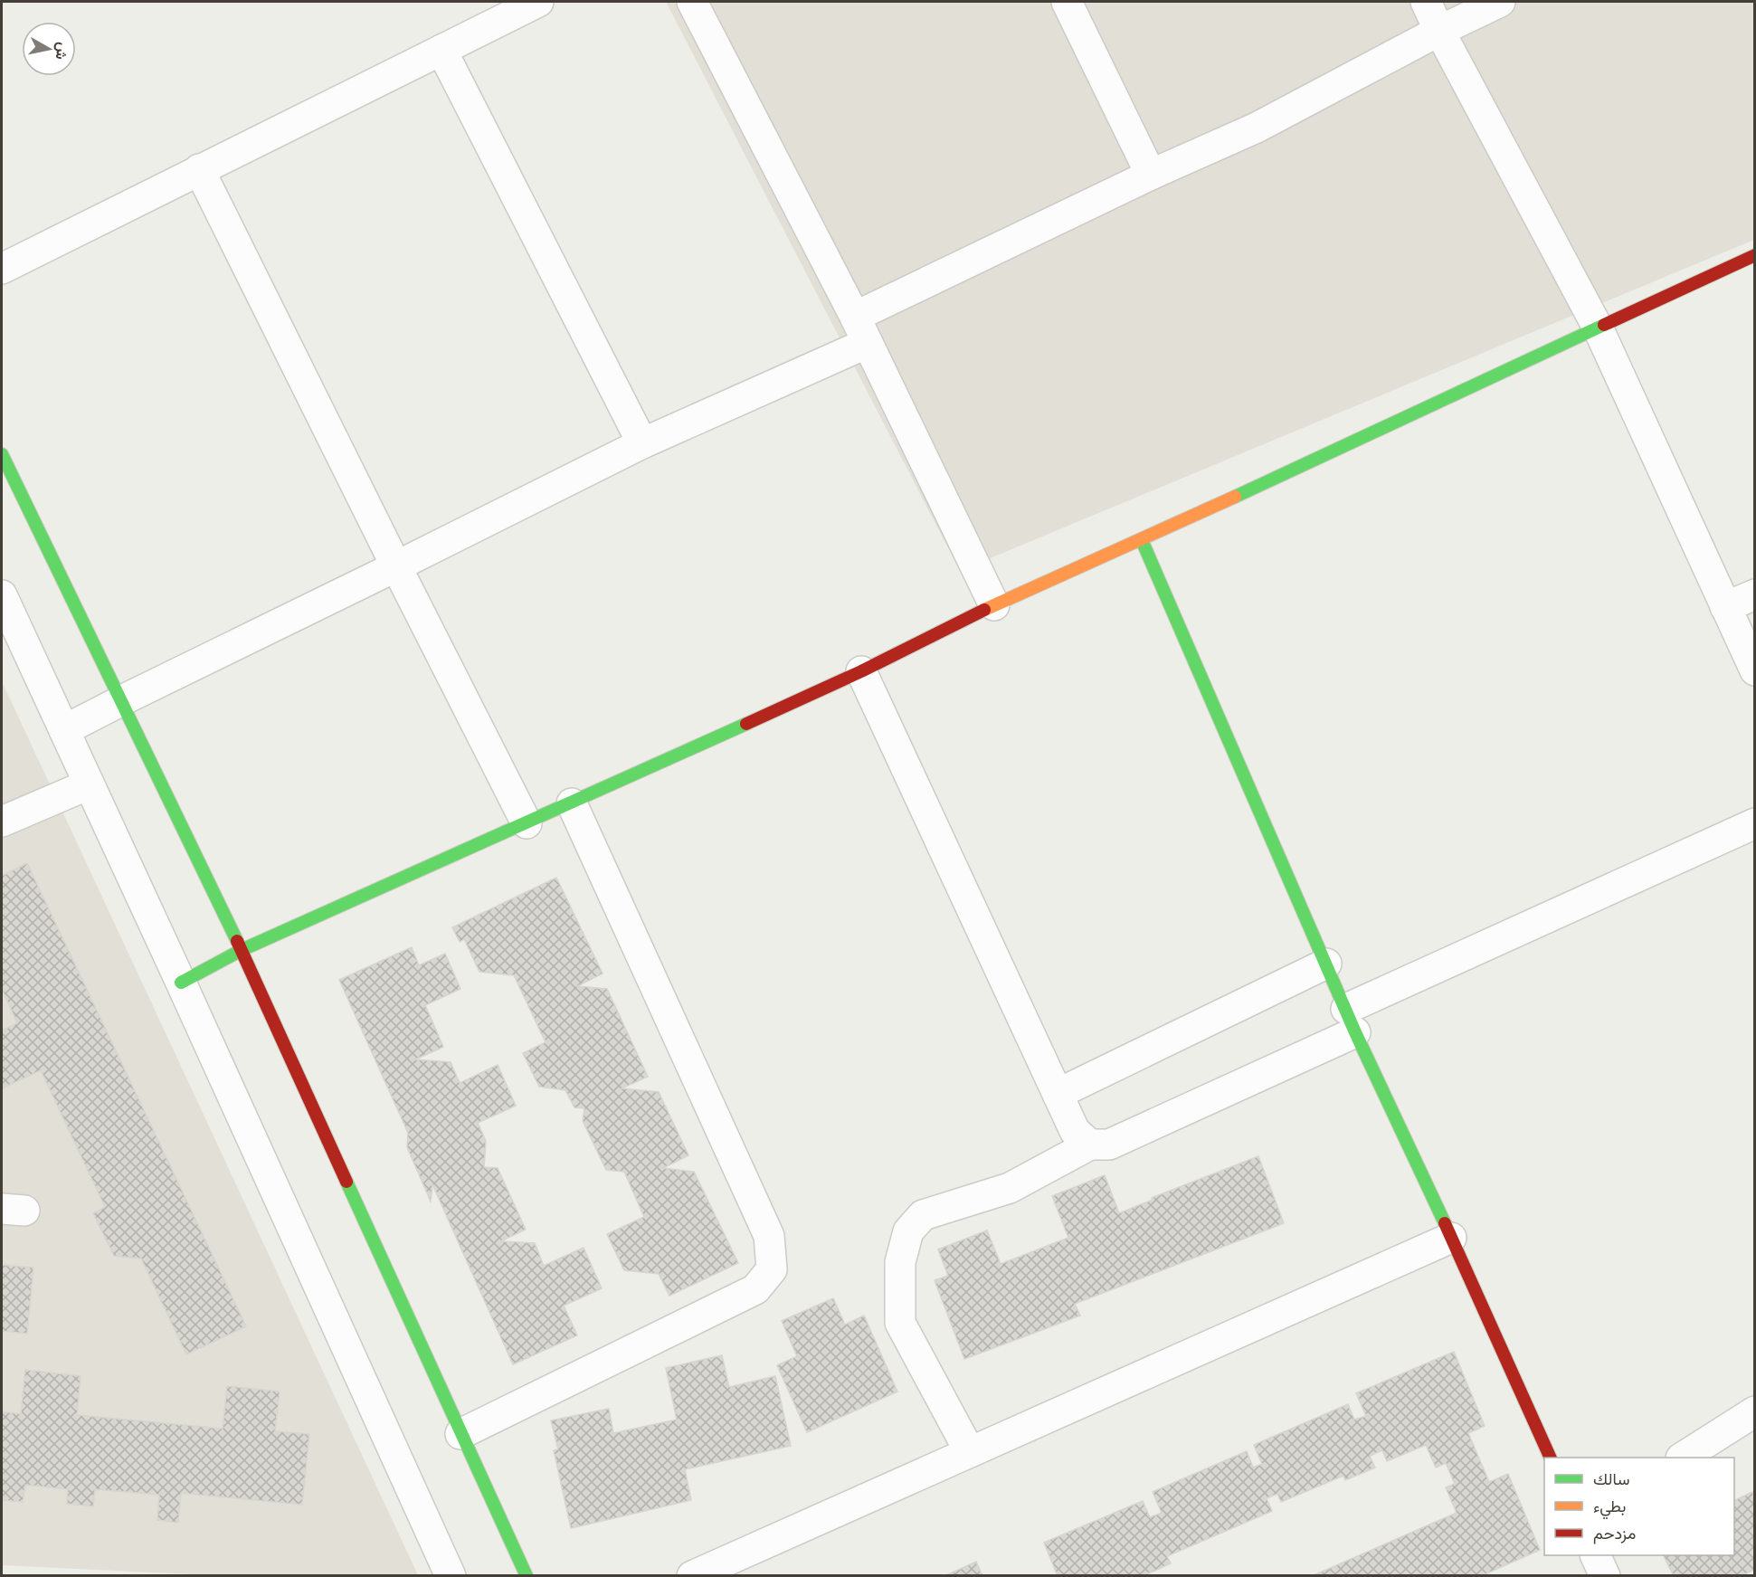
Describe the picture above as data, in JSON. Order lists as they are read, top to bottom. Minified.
{"legend":["سالك","بطيء","مزدحم"],"north":"right"}
